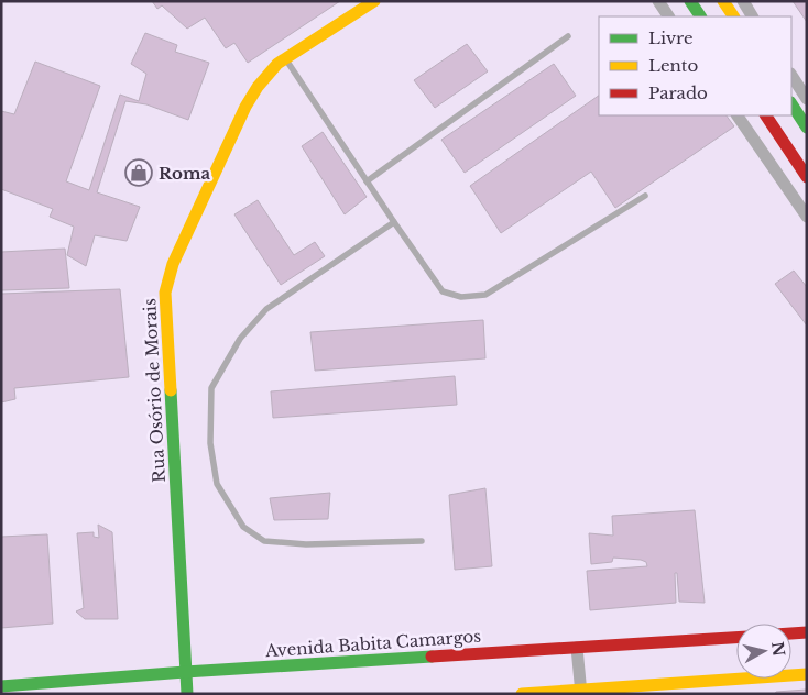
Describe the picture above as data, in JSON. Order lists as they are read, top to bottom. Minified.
{"streets":{"main road":["Rua Osório de Morais","Avenida Babita Camargos"]},"crossings":[["Rua Osório de Morais","Avenida Babita Camargos"]],"places":{"shop":["Roma"]},"legend":["Livre","Lento","Parado"],"north":"right"}
